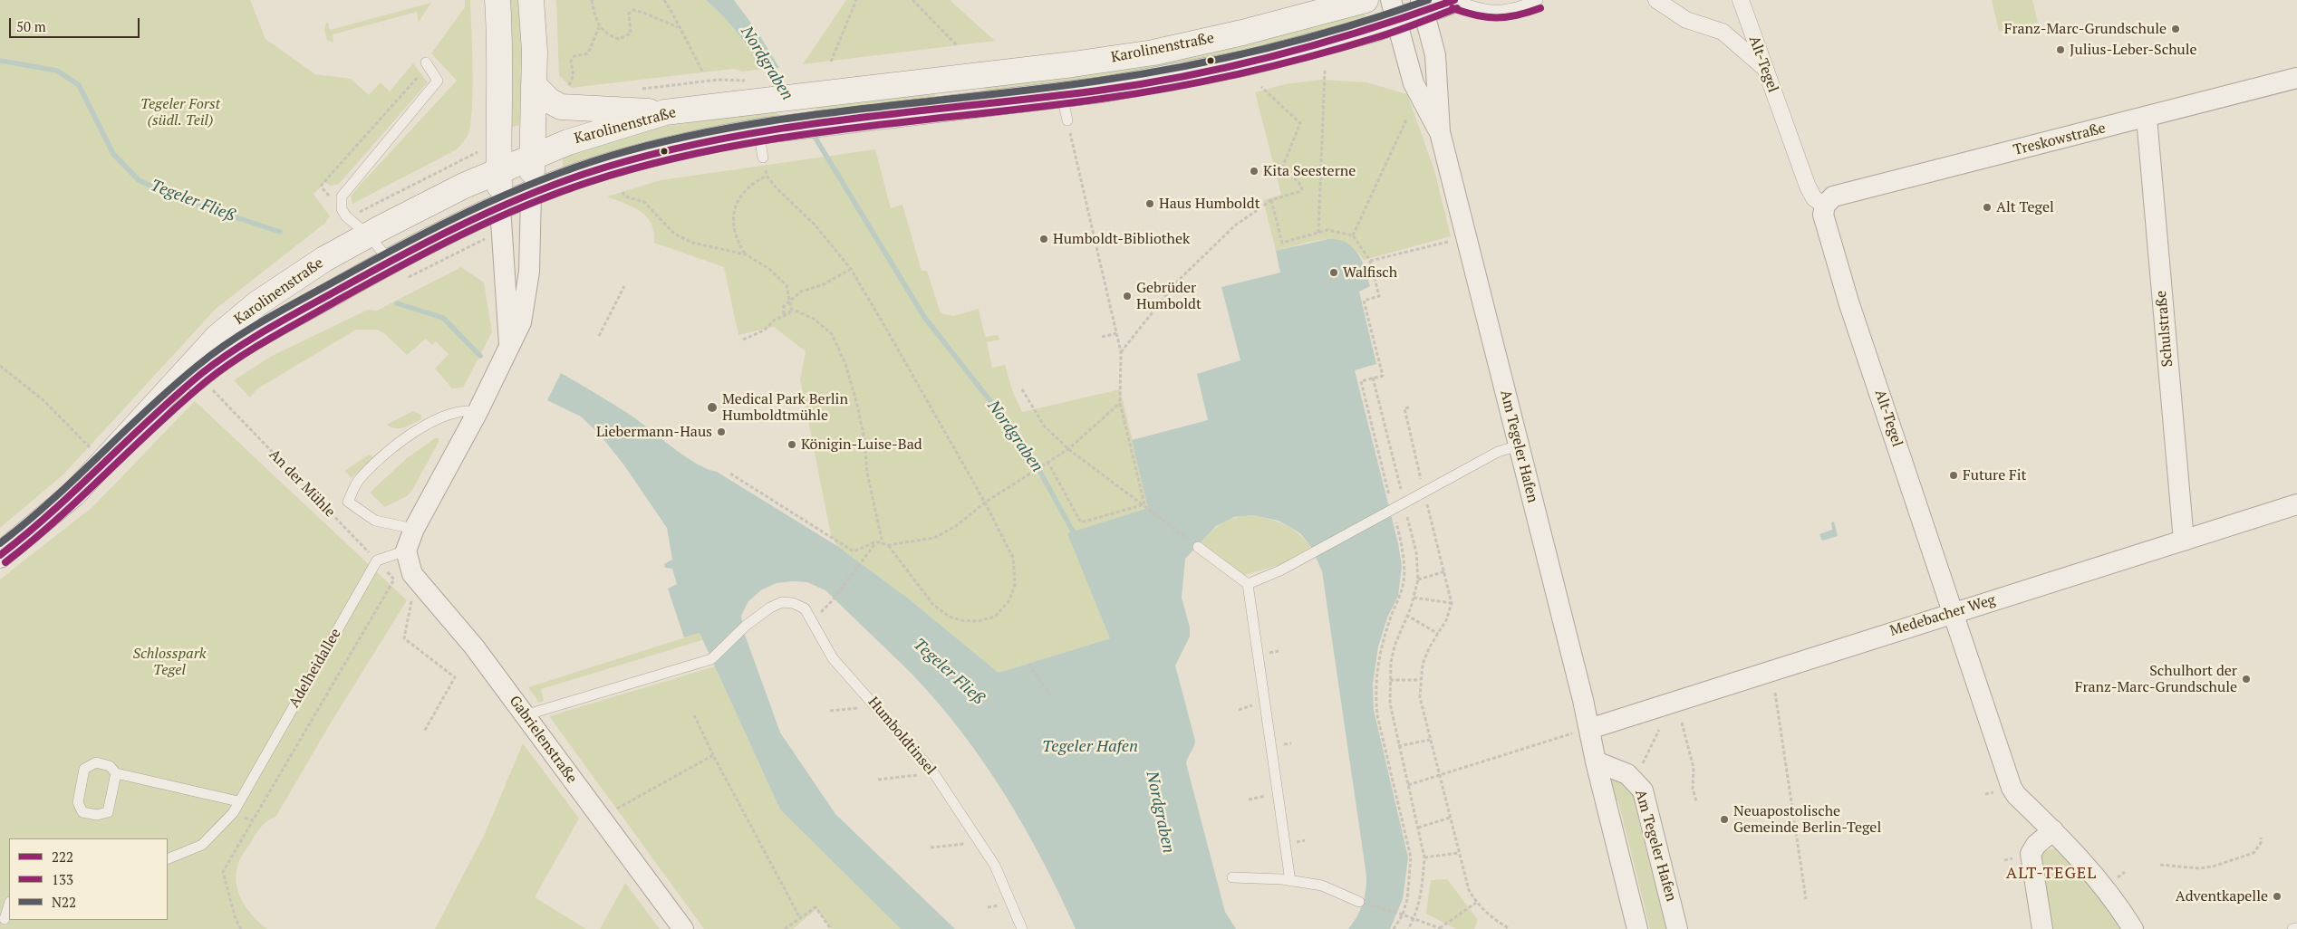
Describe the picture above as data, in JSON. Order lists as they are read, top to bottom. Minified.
{"streets":{"main road":["Karolinenstraße"],"street":["Alt-Tegel","Treskowstraße","Schulstraße","Am Tegeler Hafen","Medebacher Weg","Gabrielenstraße"],"lane":["Adelheidallee","Humboldtinsel"],"path":["An der Mühle"]},"crossings":[["Karolinenstraße","Am Tegeler Hafen"],["Alt-Tegel","Treskowstraße"],["Alt-Tegel","Medebacher Weg"],["Treskowstraße","Schulstraße"],["Schulstraße","Medebacher Weg"],["Am Tegeler Hafen","Medebacher Weg"],["An der Mühle","Adelheidallee"],["Humboldtinsel","Gabrielenstraße"]],"districts":["ALT-TEGEL"],"water":["Nordgraben","Tegeler Fließ","Tegeler Hafen"],"parks":["Tegeler Forst (südl. Teil)","Schlosspark Tegel"],"places":["Franz-Marc-Grundschule","Julius-Leber-Schule","Kita Seesterne","Haus Humboldt","Alt Tegel","Humboldt-Bibliothek","Walfisch","Gebrüder Humboldt","Medical Park Berlin Humboldtmühle","Liebermann-Haus","Königin-Luise-Bad","Future Fit","Schulhort der Franz-Marc-Grundschule","Neuapostolische Gemeinde Berlin-Tegel","Adventkapelle"],"lines":["transit line 222","transit line N22","transit line 133"],"legend":["222","133","N22"],"scale_bar":"50 m"}
